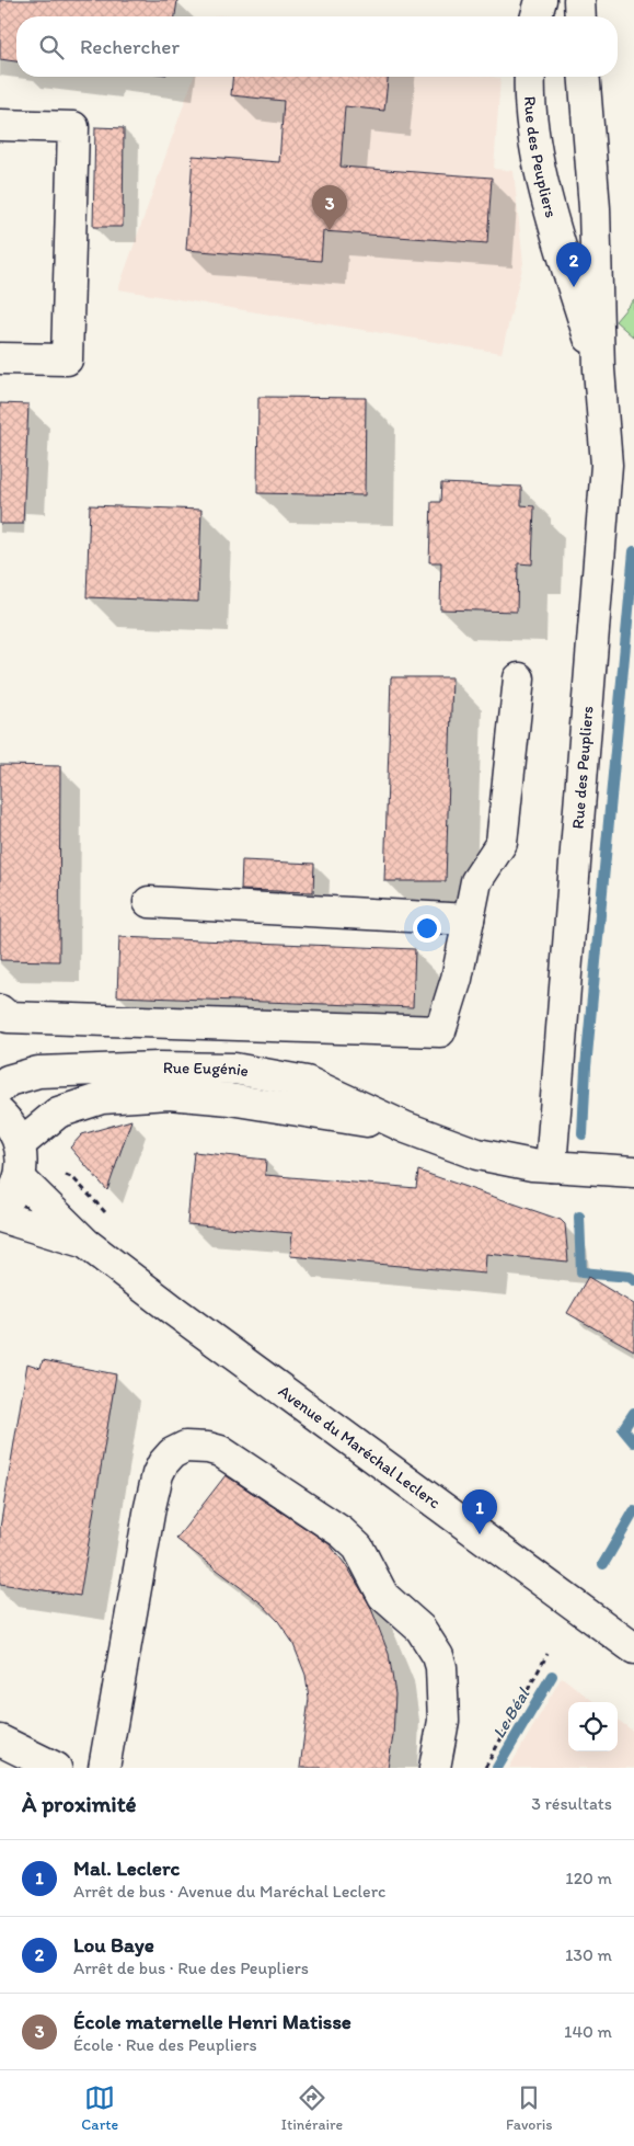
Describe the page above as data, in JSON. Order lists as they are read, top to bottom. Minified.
{"streets":{"street":["Rue des Peupliers","Rue Eugénie","Avenue du Maréchal Leclerc"]},"crossings":[["Rue des Peupliers","Rue Eugénie"]],"water":["Le Béal"],"page":{"search":"Rechercher","pins":["3","2","1"],"heading":["À proximité","3 résultats"],"list":[{"mark":"1","name":"Mal. Leclerc","note":"Arrêt de bus · Avenue du Maréchal Leclerc","value":"120 m"},{"mark":"2","name":"Lou Baye","note":"Arrêt de bus · Rue des Peupliers","value":"130 m"},{"mark":"3","name":"École maternelle Henri Matisse","note":"École · Rue des Peupliers","value":"140 m"}],"nav":["Carte","Itinéraire","Favoris"]}}
